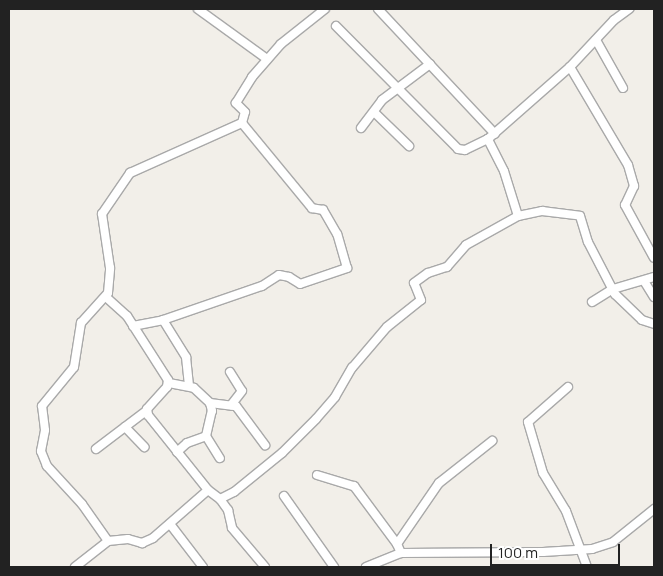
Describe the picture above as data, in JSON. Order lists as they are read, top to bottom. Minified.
{"scale_bar":"100 m"}
